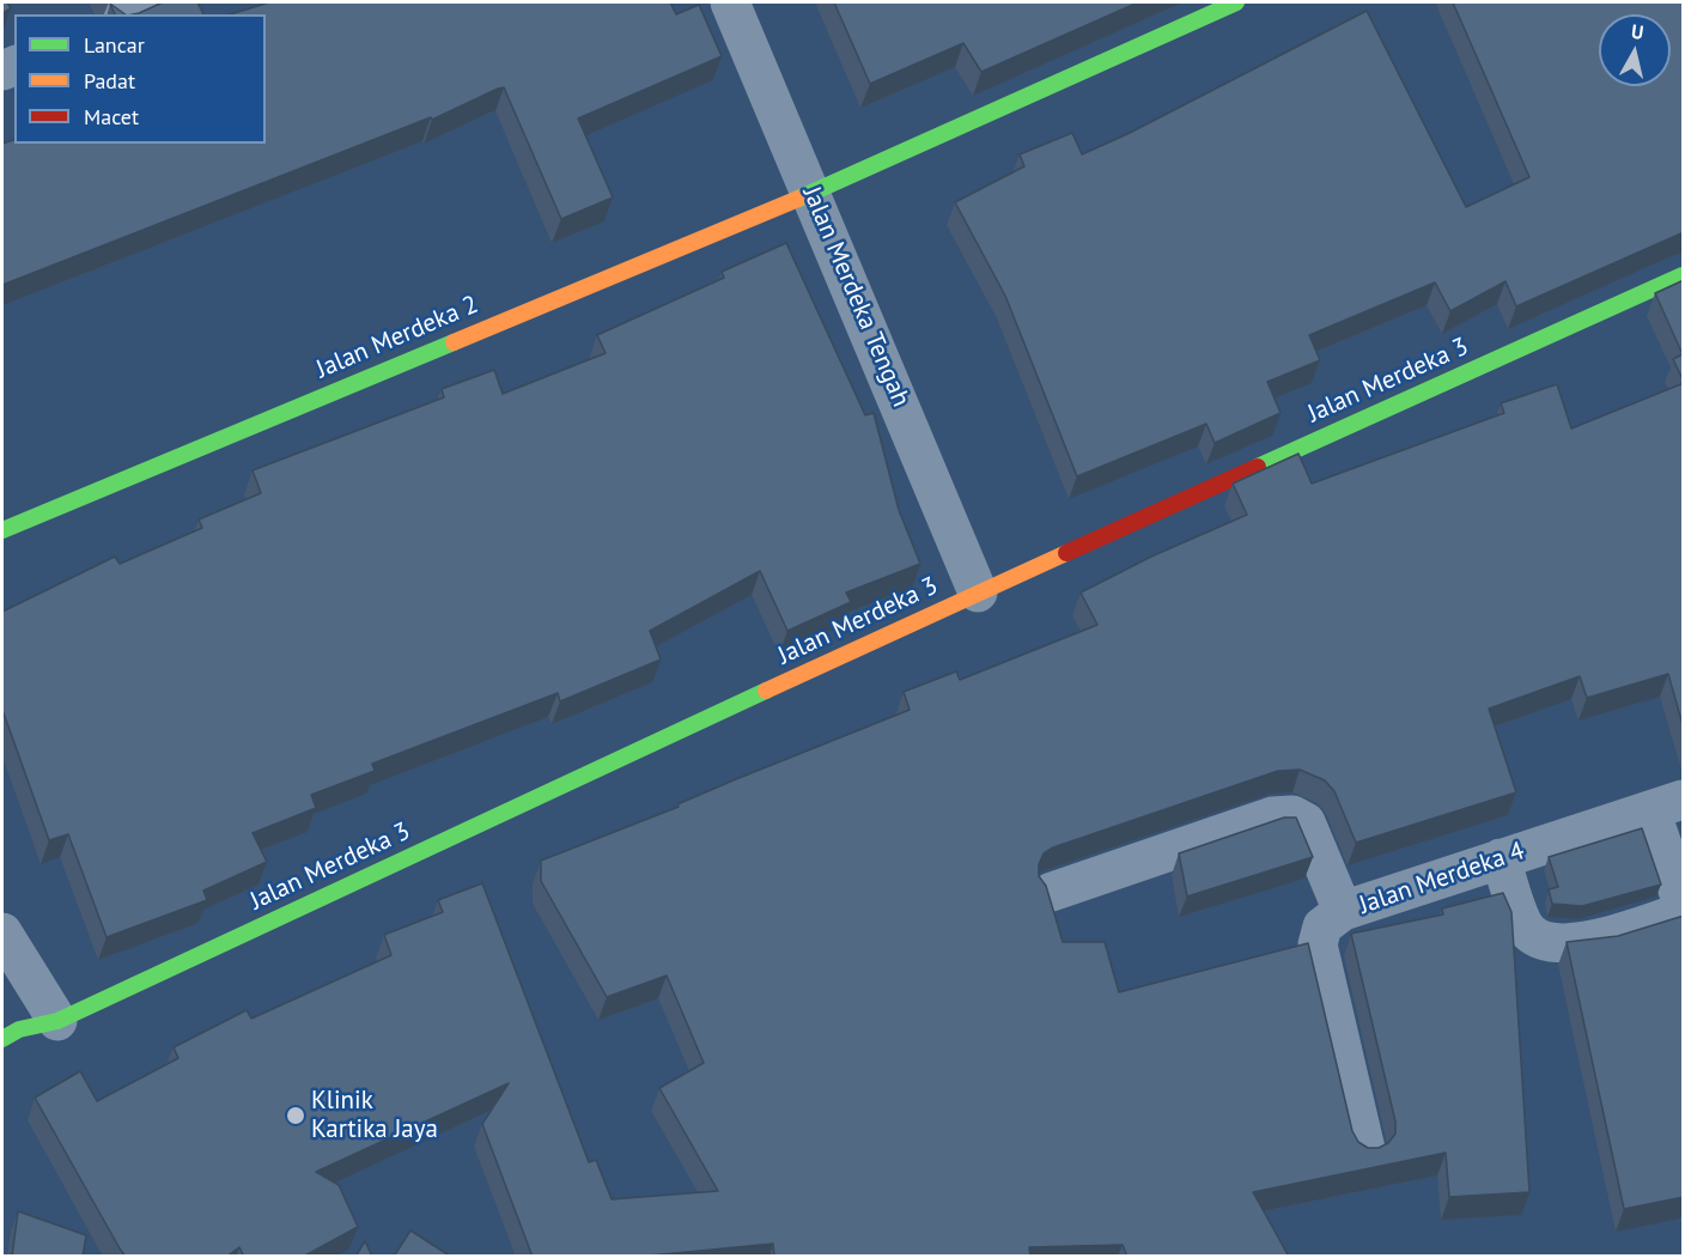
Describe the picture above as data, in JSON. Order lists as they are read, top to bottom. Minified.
{"streets":{"street":["Jalan Merdeka Tengah","Jalan Merdeka 2","Jalan Merdeka 3","Jalan Merdeka 4"]},"crossings":[["Jalan Merdeka Tengah","Jalan Merdeka 2"],["Jalan Merdeka Tengah","Jalan Merdeka 3"]],"places":["Klinik Kartika Jaya"],"legend":["Lancar","Padat","Macet"],"north":"top"}
